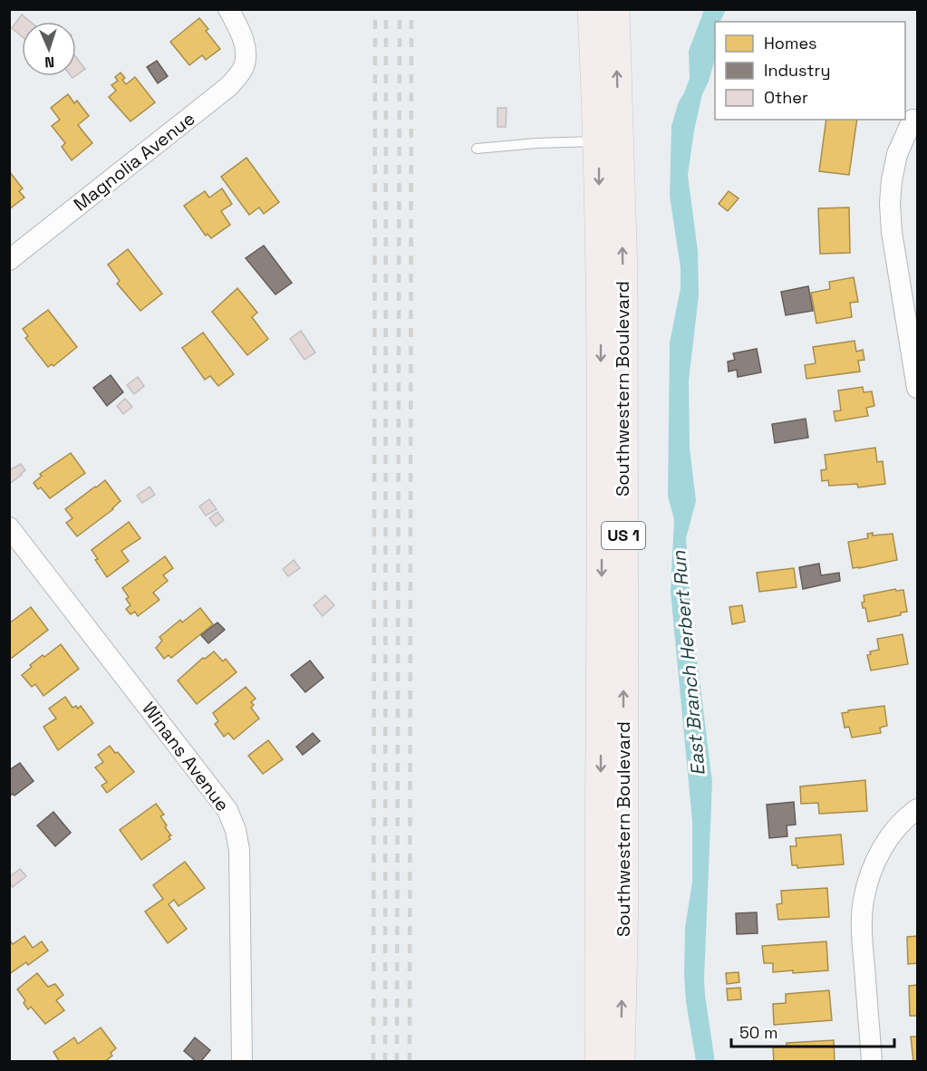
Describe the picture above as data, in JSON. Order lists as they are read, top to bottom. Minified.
{"streets":{"main road":["Southwestern Boulevard","US 1"],"street":["Magnolia Avenue","Winans Avenue"]},"water":["East Branch Herbert Run"],"legend":["Homes","Industry","Other"],"scale_bar":"50 m","north":"bottom"}
